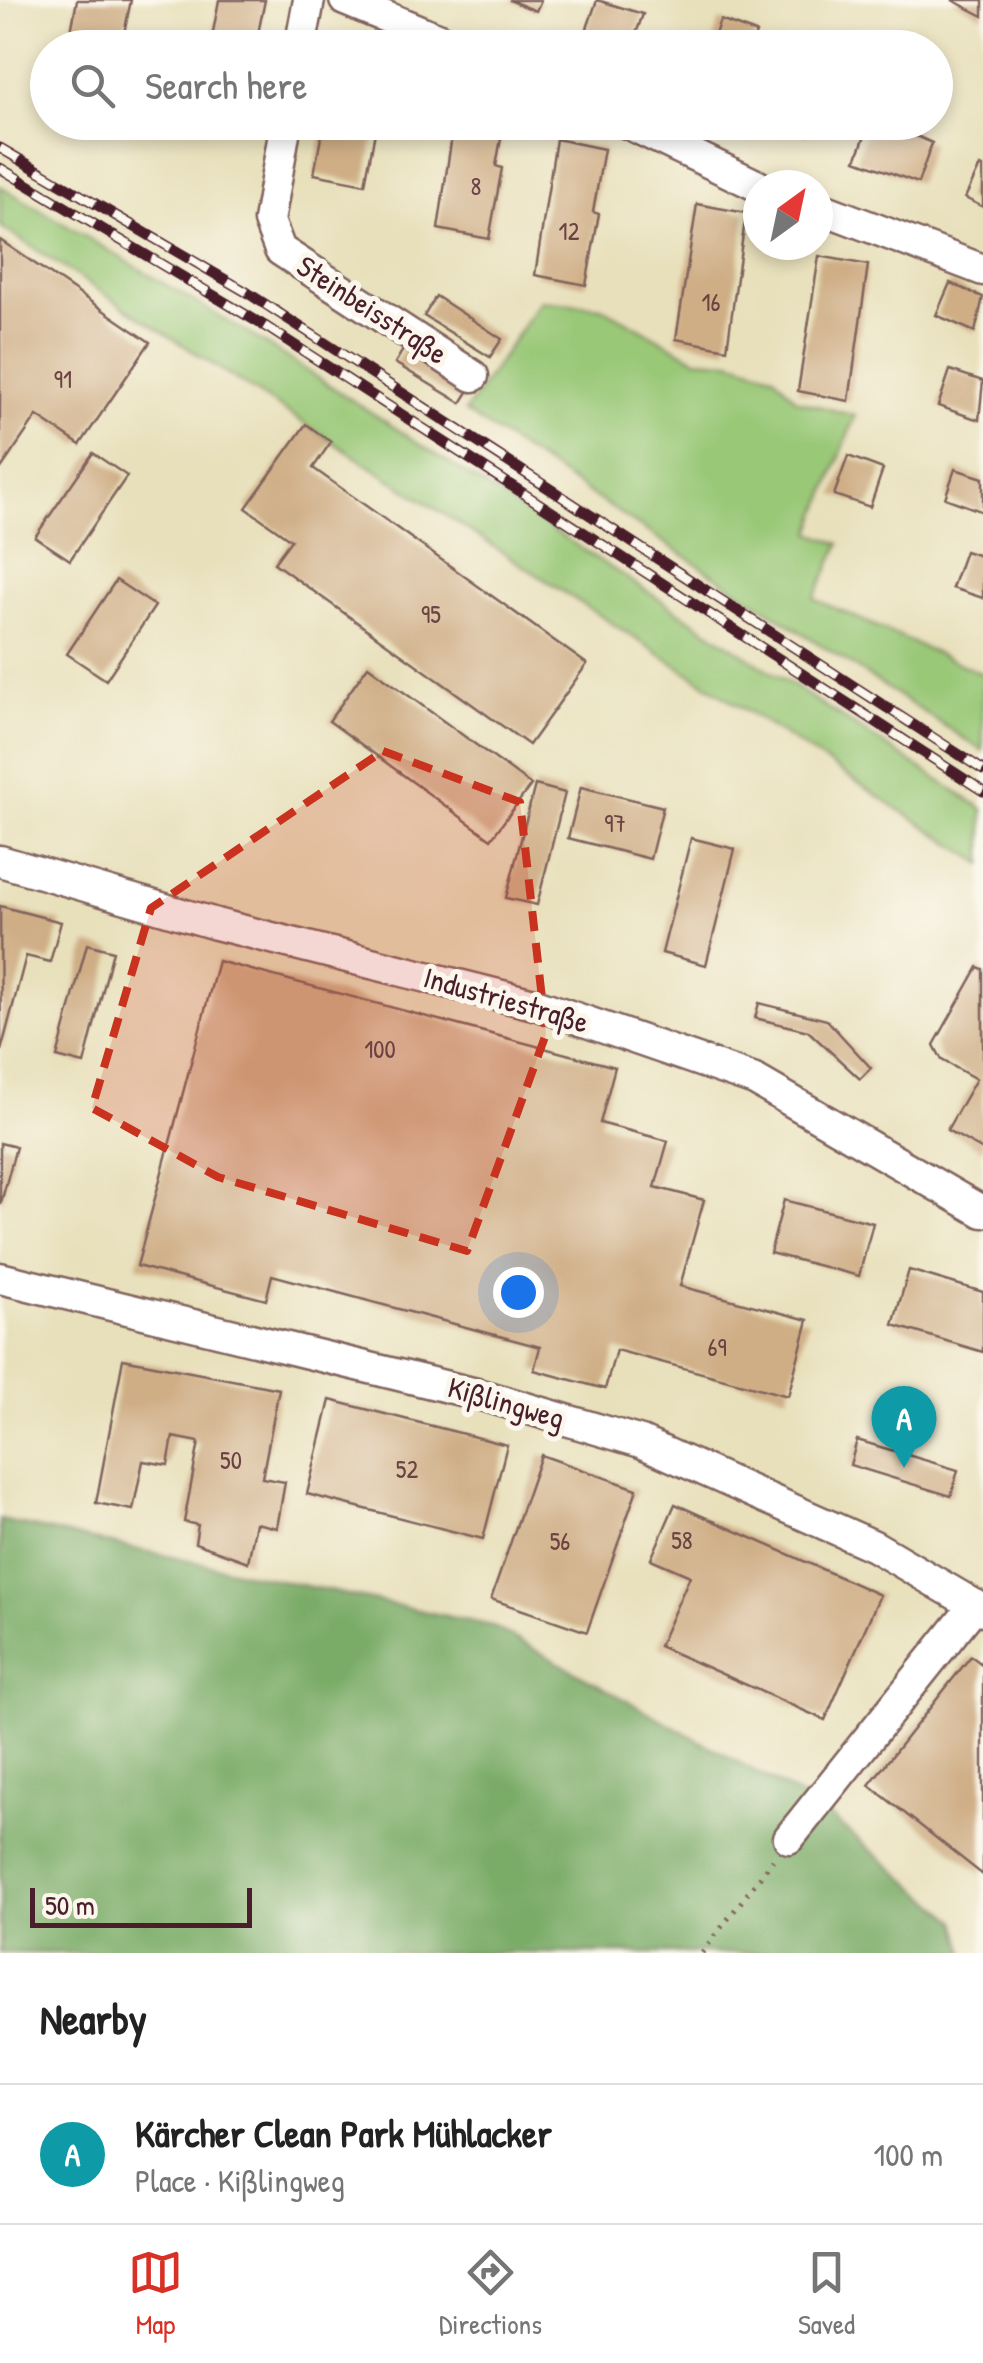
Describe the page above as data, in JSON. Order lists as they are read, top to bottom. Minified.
{"streets":{"street":["Steinbeisstraße","Industriestraße","Kißlingweg"]},"house_numbers":["8","12","16","91","95","97","100","69","50","52","58","56"],"scale_bar":"50 m","north":"top right","page":{"search":"Search here","pins":"A","scale":"50 m","heading":"Nearby","list":[{"mark":"A","name":"Kärcher Clean Park Mühlacker","note":"Place · Kißlingweg","value":"100 m"}],"nav":["Map","Directions","Saved"]}}
